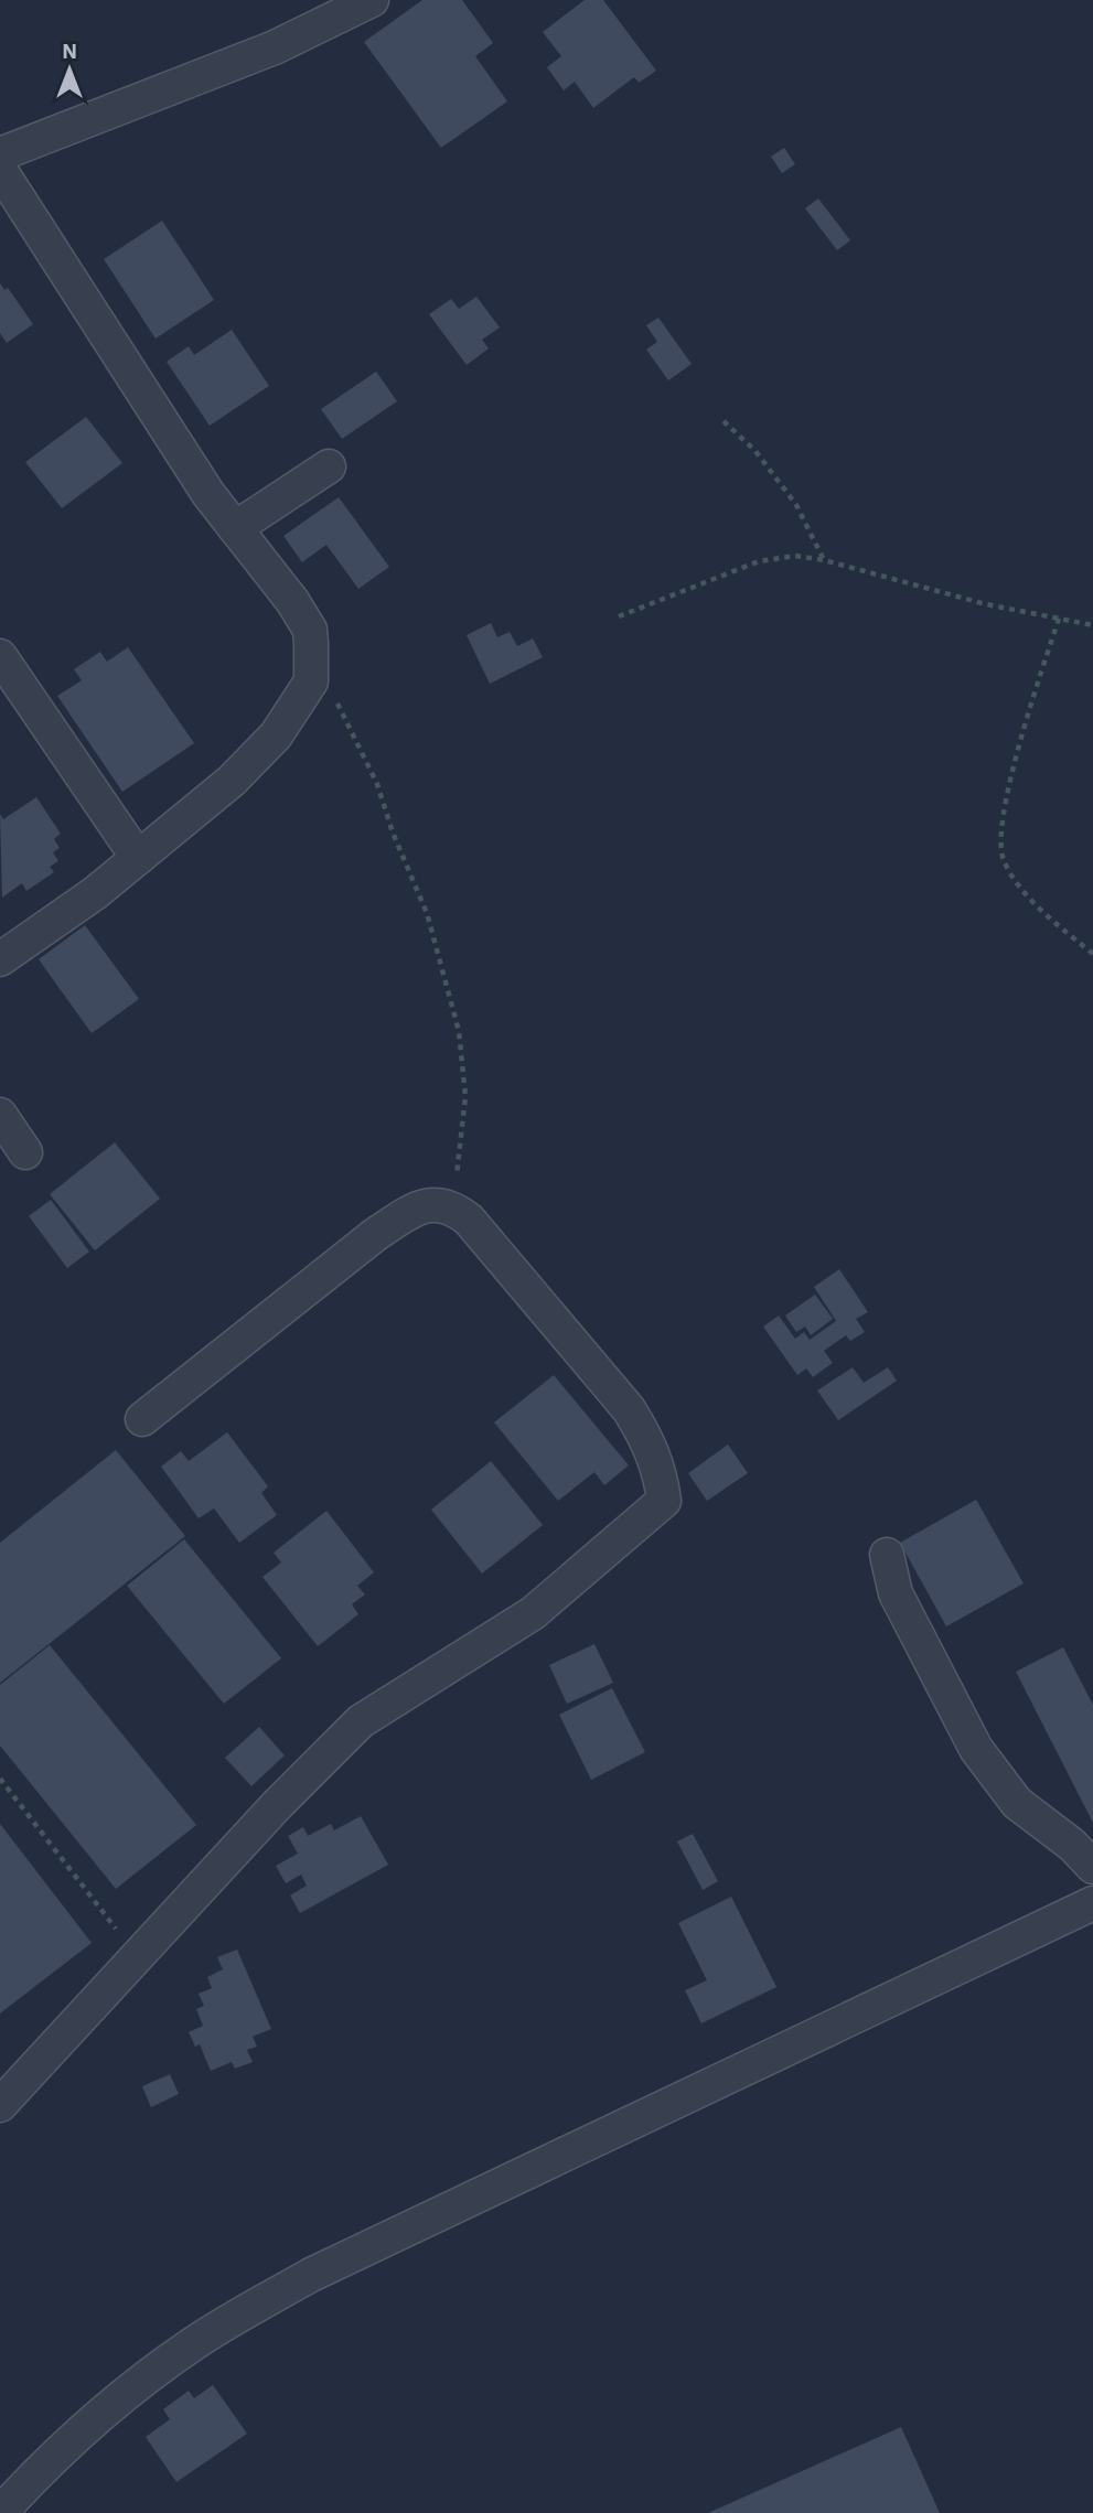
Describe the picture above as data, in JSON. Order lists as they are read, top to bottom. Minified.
{"north":"top"}
